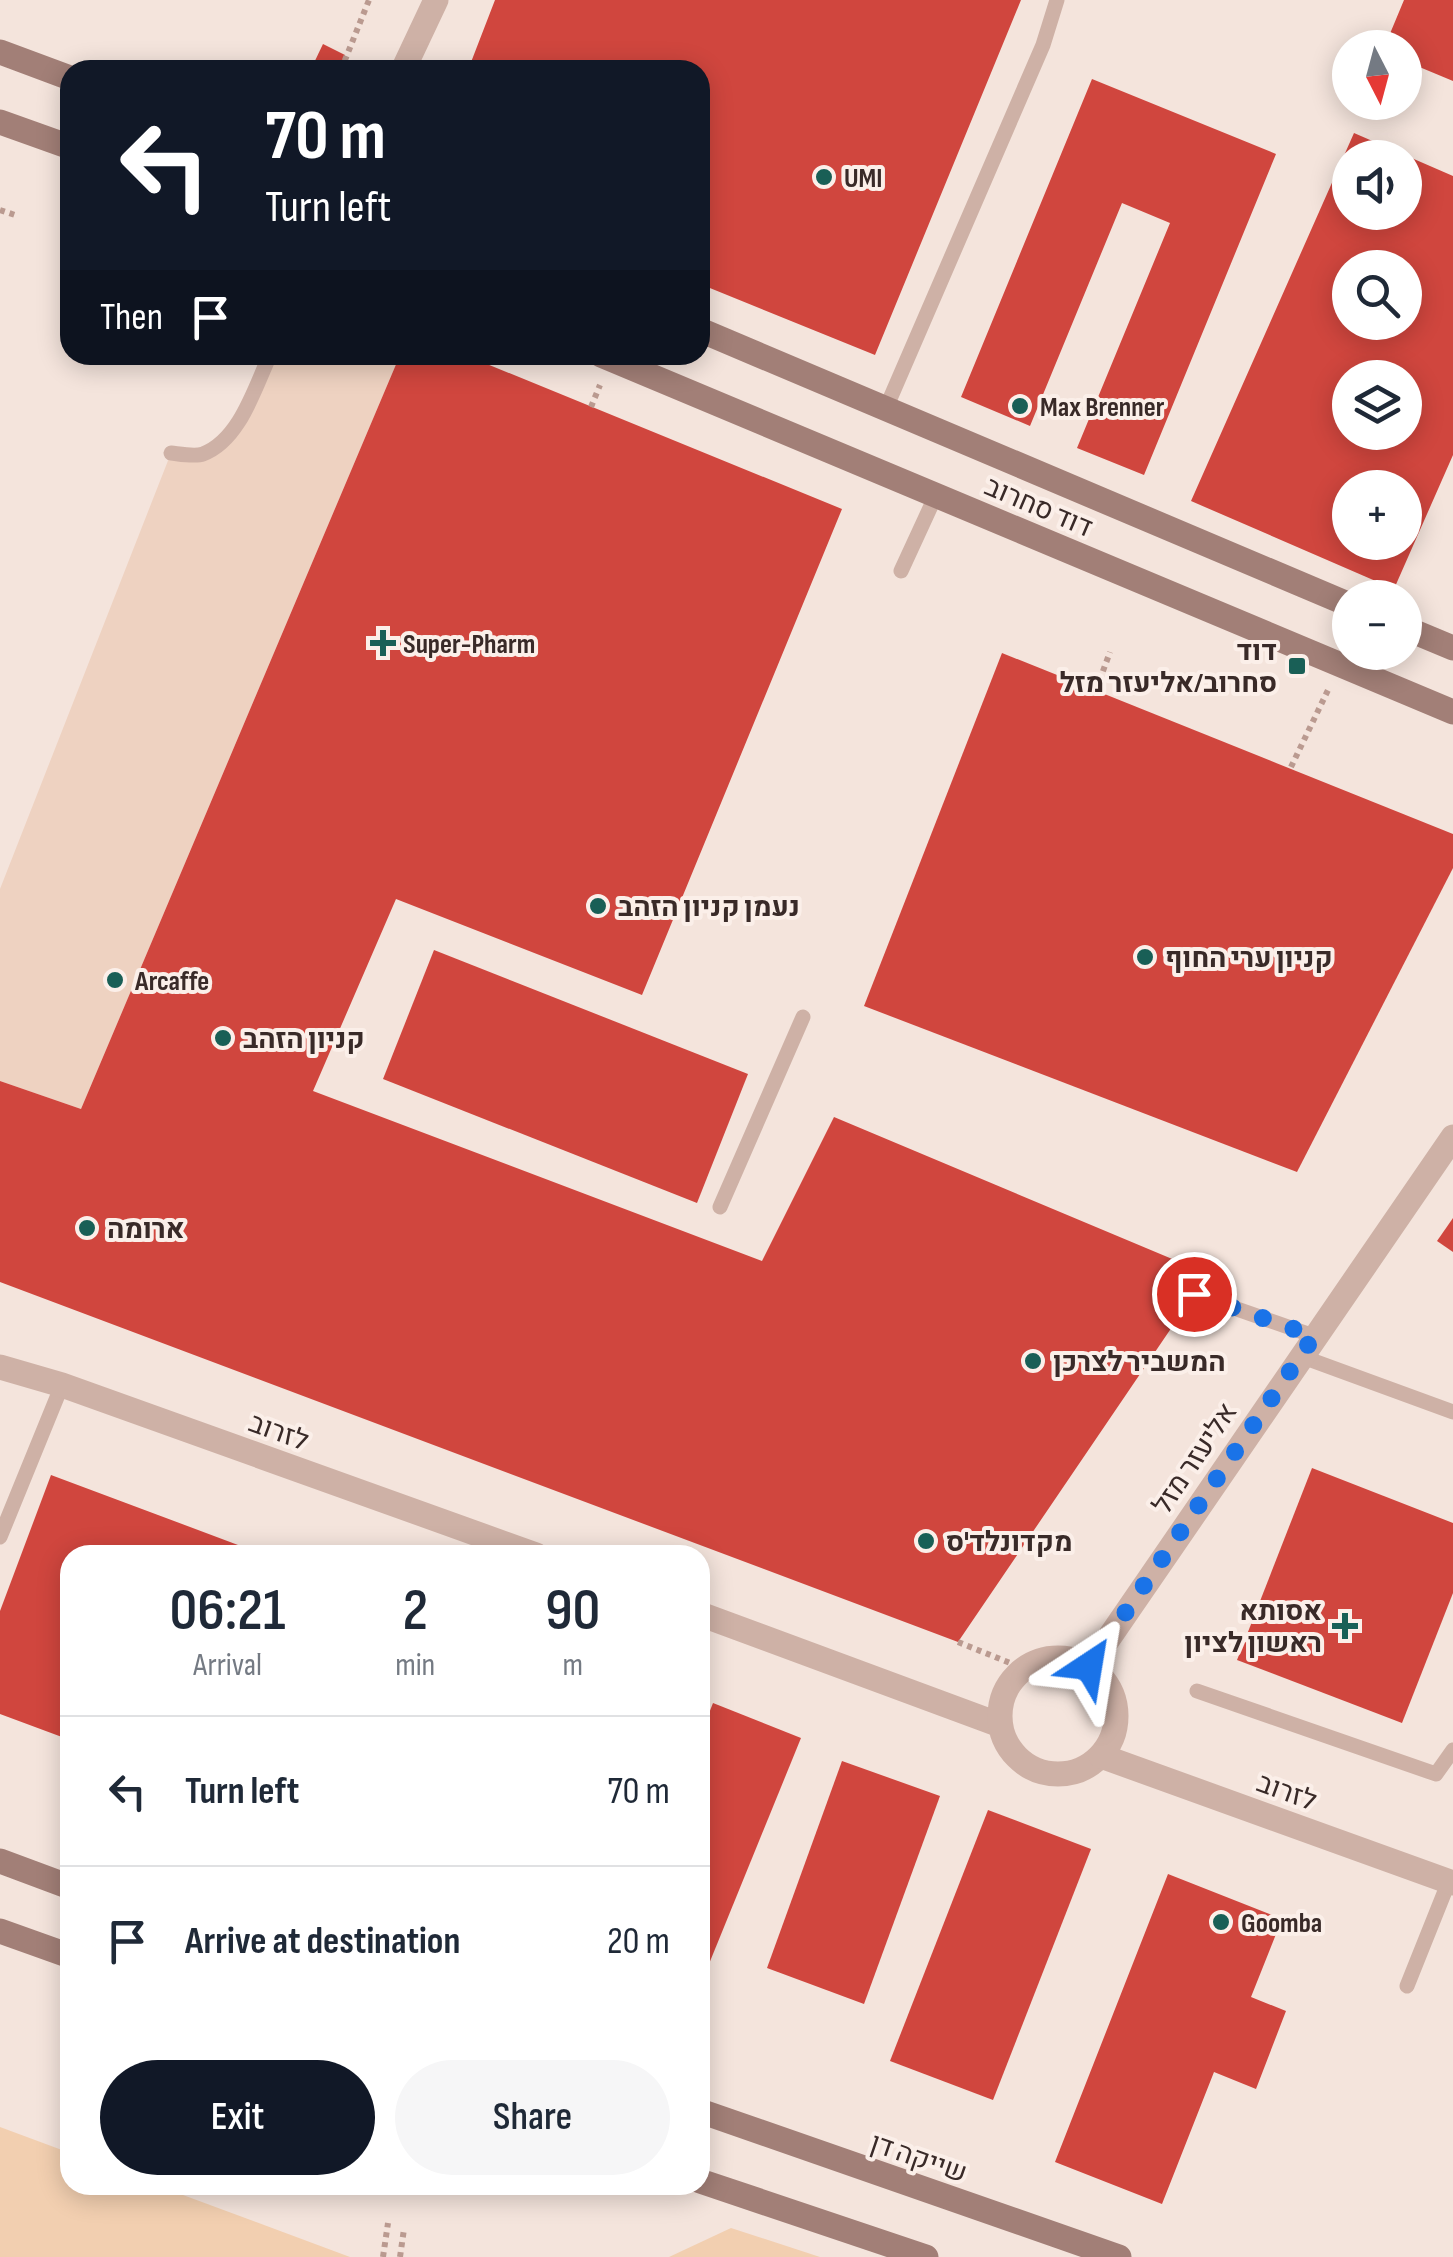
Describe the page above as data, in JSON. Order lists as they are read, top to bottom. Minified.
{"streets":{"street":["דוד סחרוב","לזרוב","אליעזר מזל","שייקה דן"]},"crossings":[["לזרוב","אליעזר מזל"]],"places":{"other":["UMI","Max Brenner","נעמן קניון הזהב","קניון ערי החוף","Arcaffe","קניון הזהב","ארומה","המשביר לצרכן","מקדונלד'ס","Goomba"],"health":["Super-Pharm","אסותא ראשון לציון"],"transit":["דוד סחרוב/אליעזר מזל"]},"north":"bottom","page":{"map_buttons":["+","−"],"turn":["70 m","Turn left"],"then":"Then","eta":["06:21","Arrival","2","min","90","m"],"list":[{"name":"Turn left","value":"70 m"},{"name":"Arrive at destination","value":"20 m"}],"buttons":["Exit","Share"]}}
